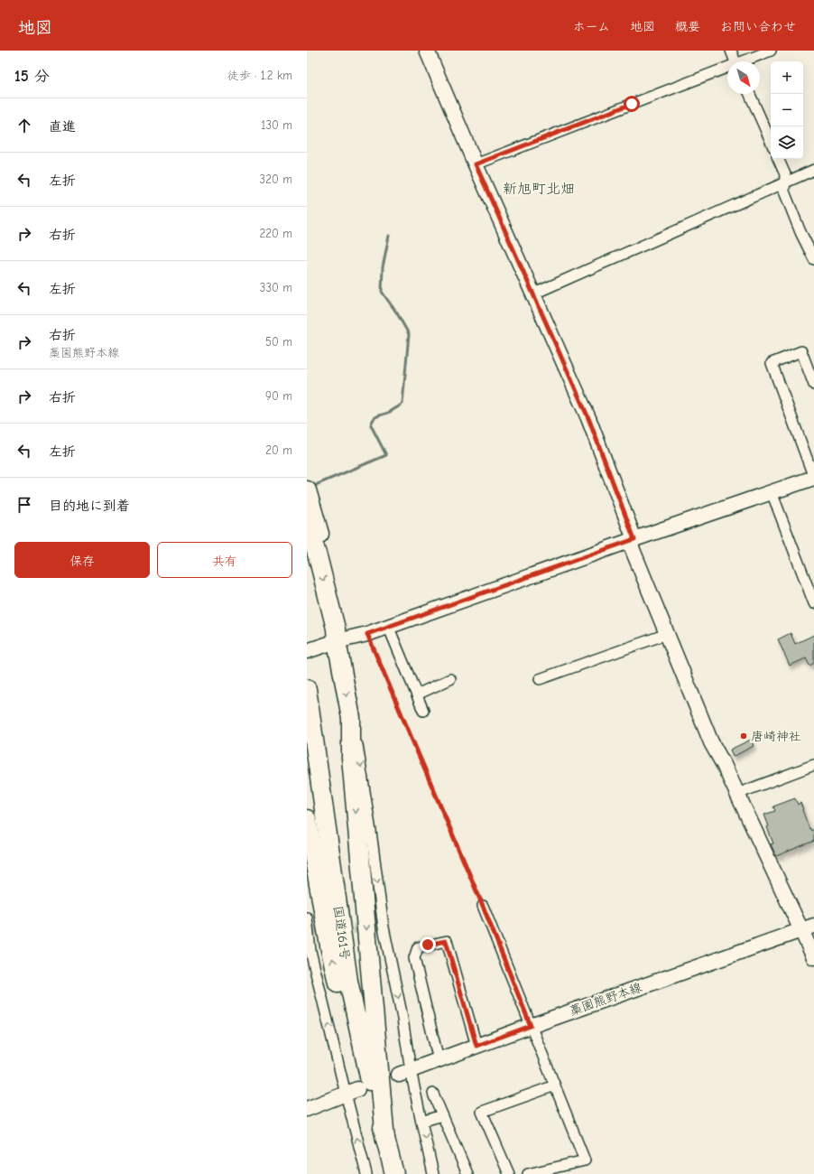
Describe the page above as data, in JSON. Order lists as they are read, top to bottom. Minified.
{"streets":{"highway":["国道161号"],"street":["藁園熊野本線"]},"districts":["新旭町北畑"],"places":["唐崎神社"],"north":"bottom right","page":{"header":"地図","nav":["ホーム","地図","概要","お問い合わせ"],"heading":["15 分","徒歩 · 1.2 km"],"map_buttons":["+","−"],"list":[["直進","130 m"],["左折","320 m"],["右折","220 m"],["左折","330 m"],["右折","藁園熊野本線","50 m"],["右折","90 m"],["左折","20 m"],"目的地に到着"],"buttons":["保存","共有"]}}
